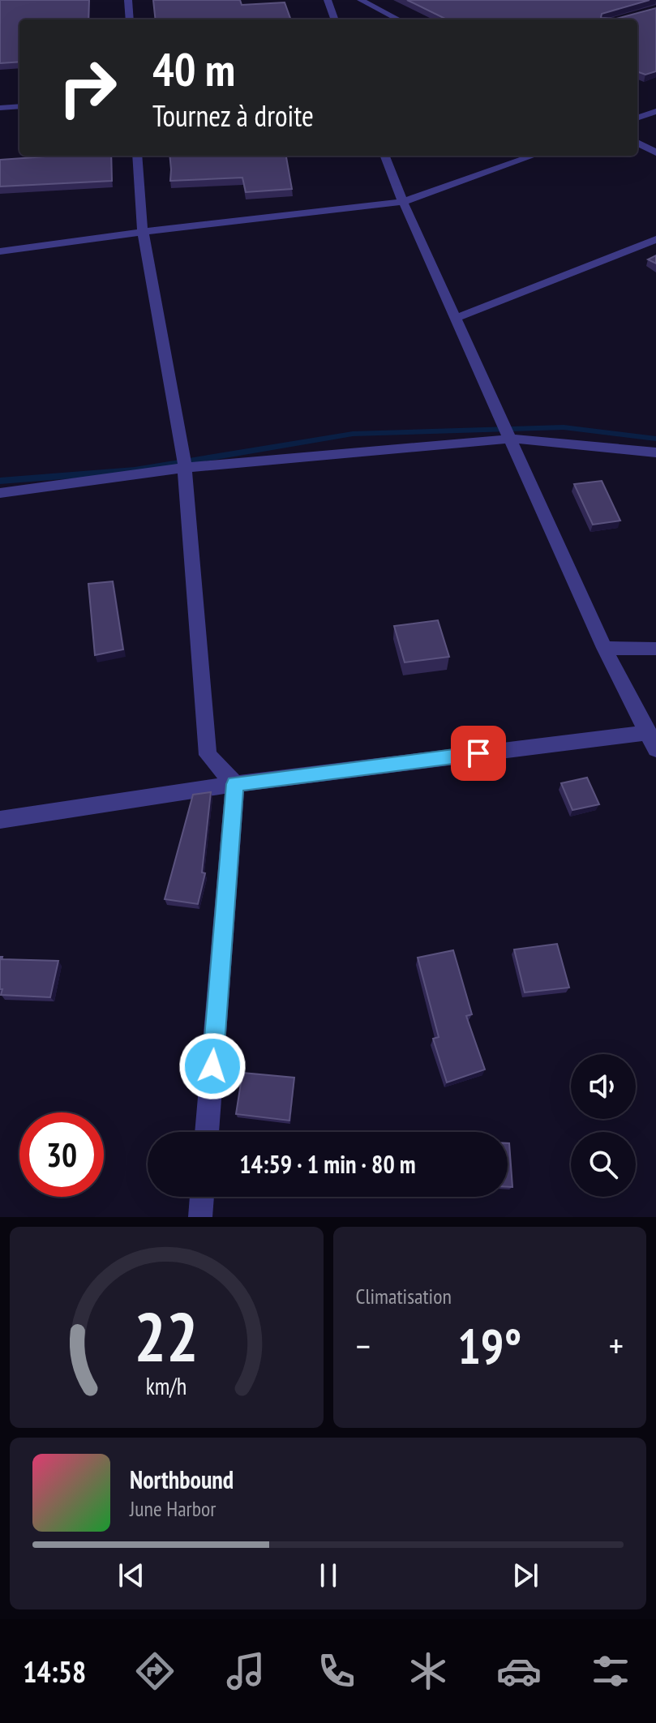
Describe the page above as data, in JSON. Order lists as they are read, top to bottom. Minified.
{"page":{"turn":["40 m","Tournez à droite"],"limit":"30","trip":"14:59 · 1 min · 80 m","tile":"Climatisation","heat":["−","19°","+"],"song":["Northbound","June Harbor"],"tabs":"14:58","gauge":["22","km/h"]}}
